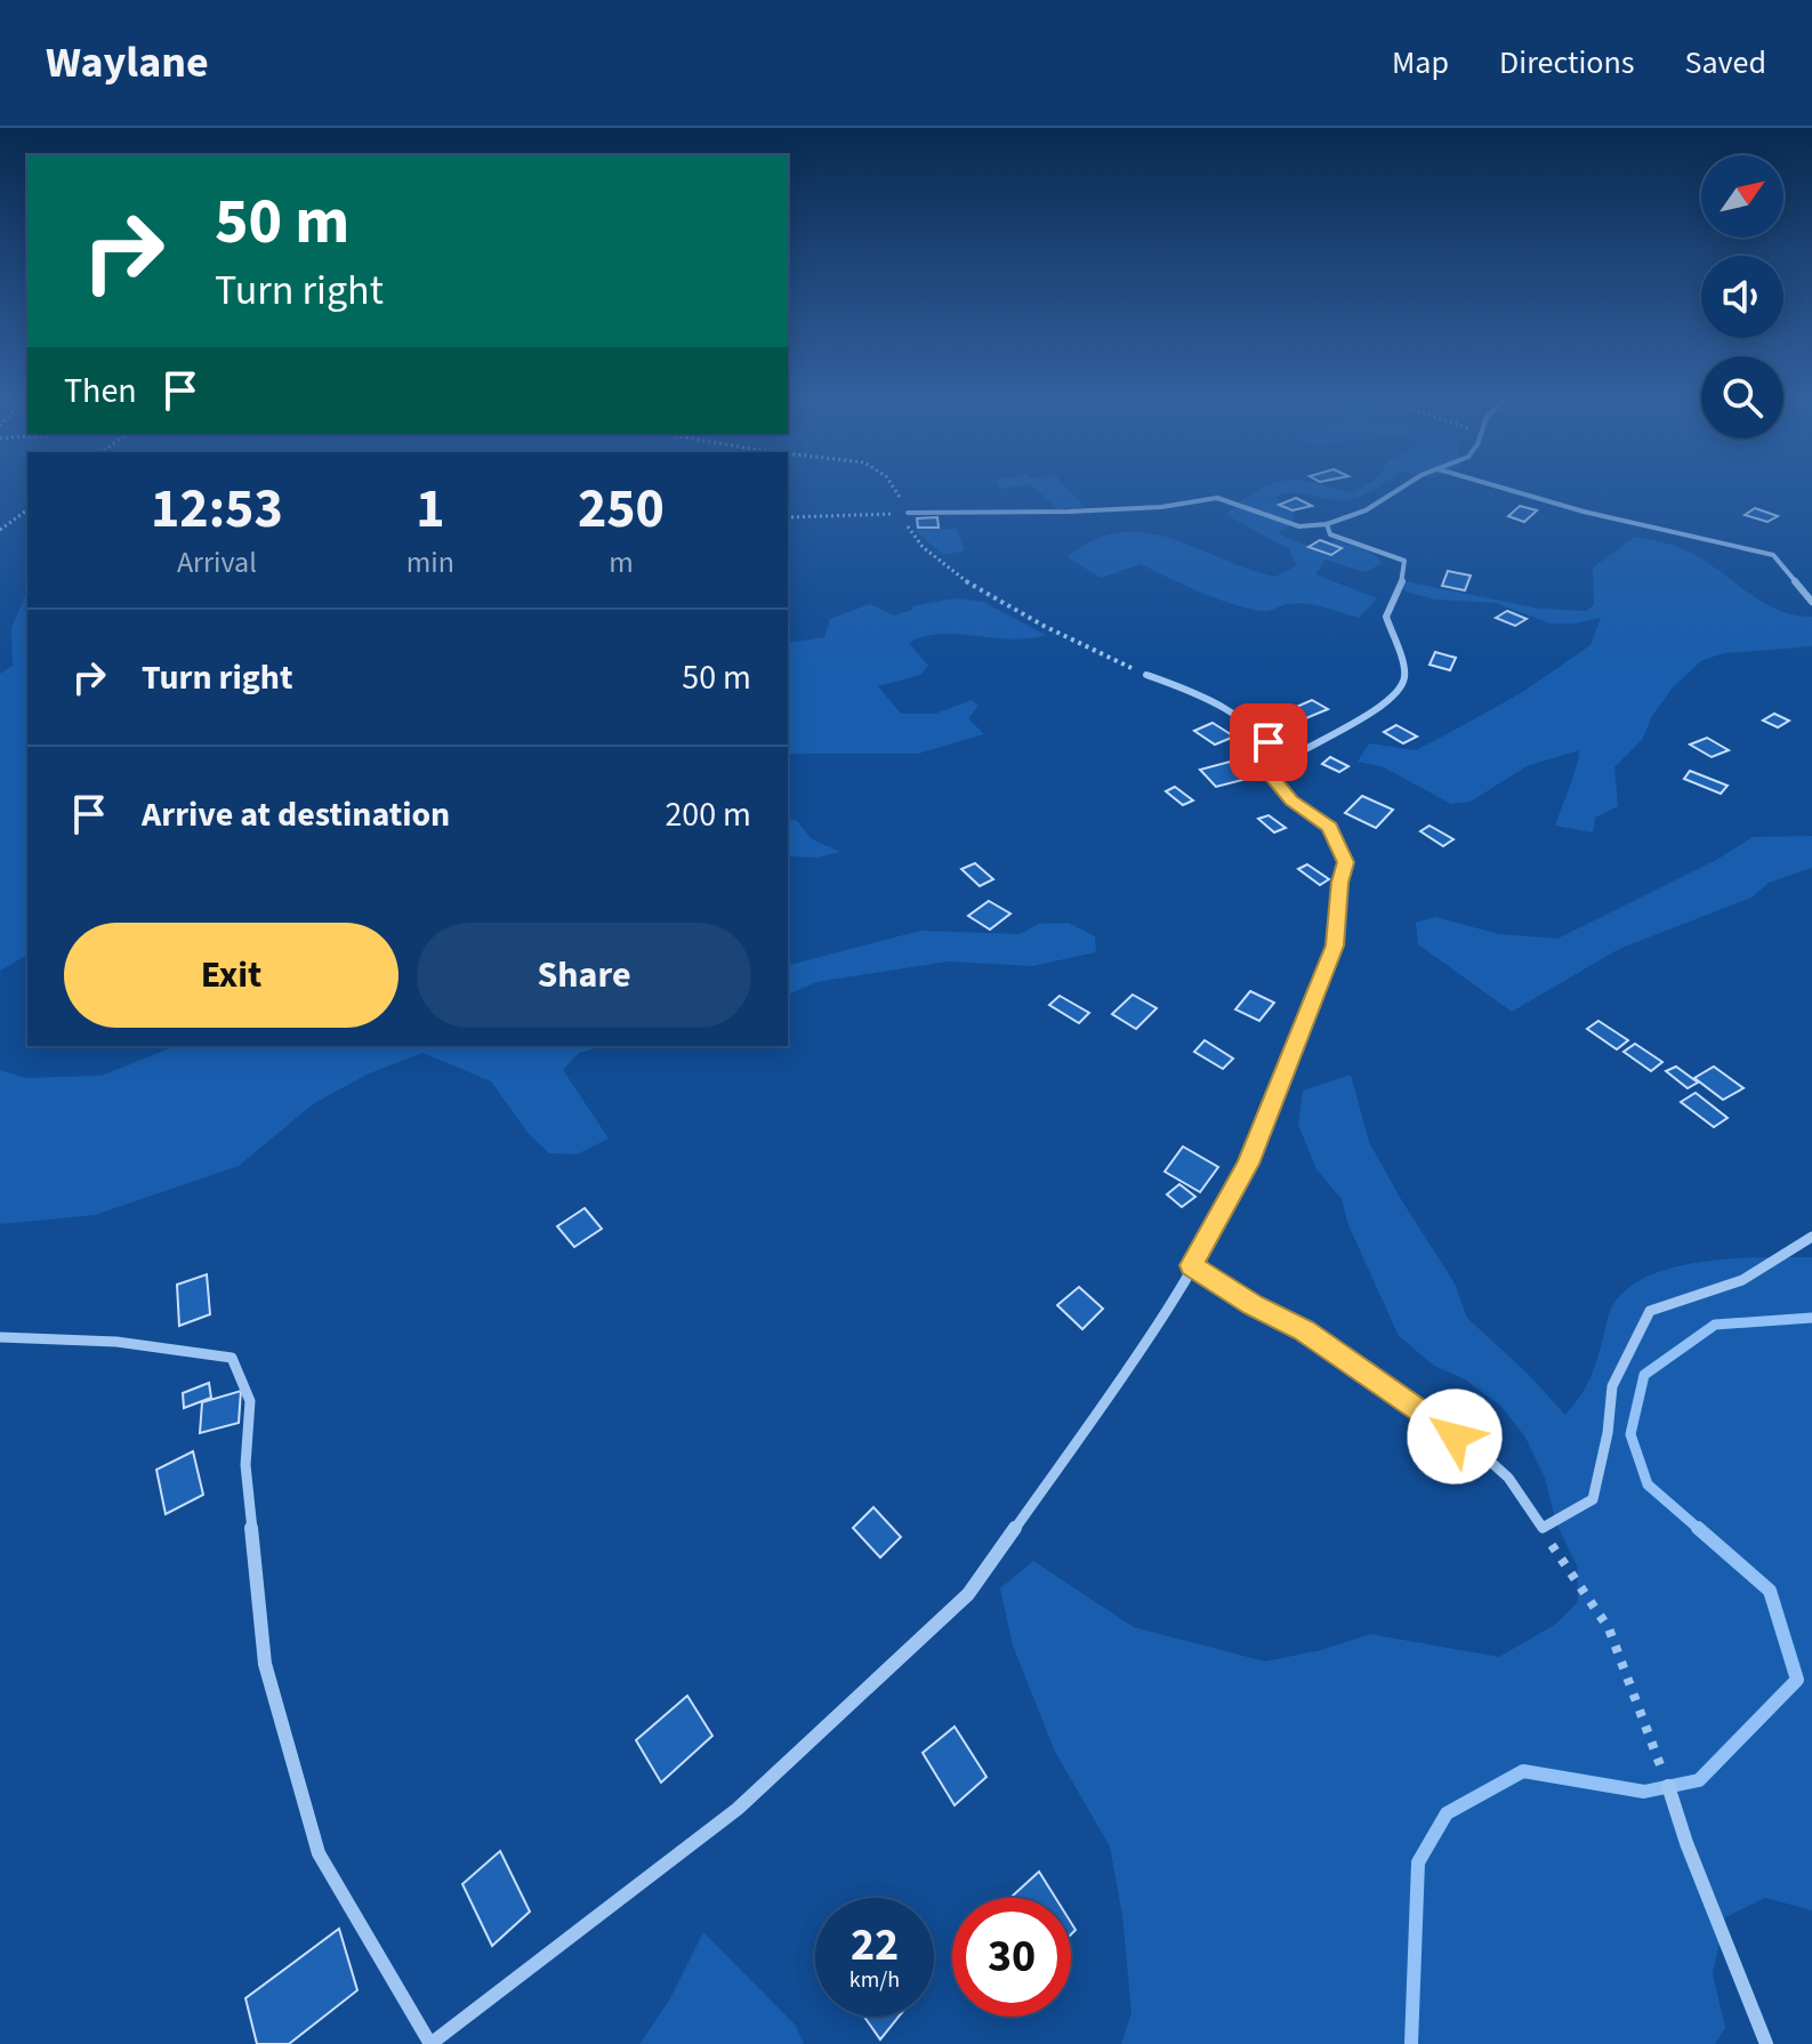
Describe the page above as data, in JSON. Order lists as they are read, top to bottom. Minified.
{"north":"top right","page":{"header":"Waylane","nav":["Map","Directions","Saved"],"turn":["50 m","Turn right"],"then":"Then","eta":["12:53","Arrival","1","min","250","m"],"list":[{"name":"Turn right","value":"50 m"},{"name":"Arrive at destination","value":"200 m"}],"buttons":["Exit","Share"],"speed":"22 km/h","limit":"30"}}
